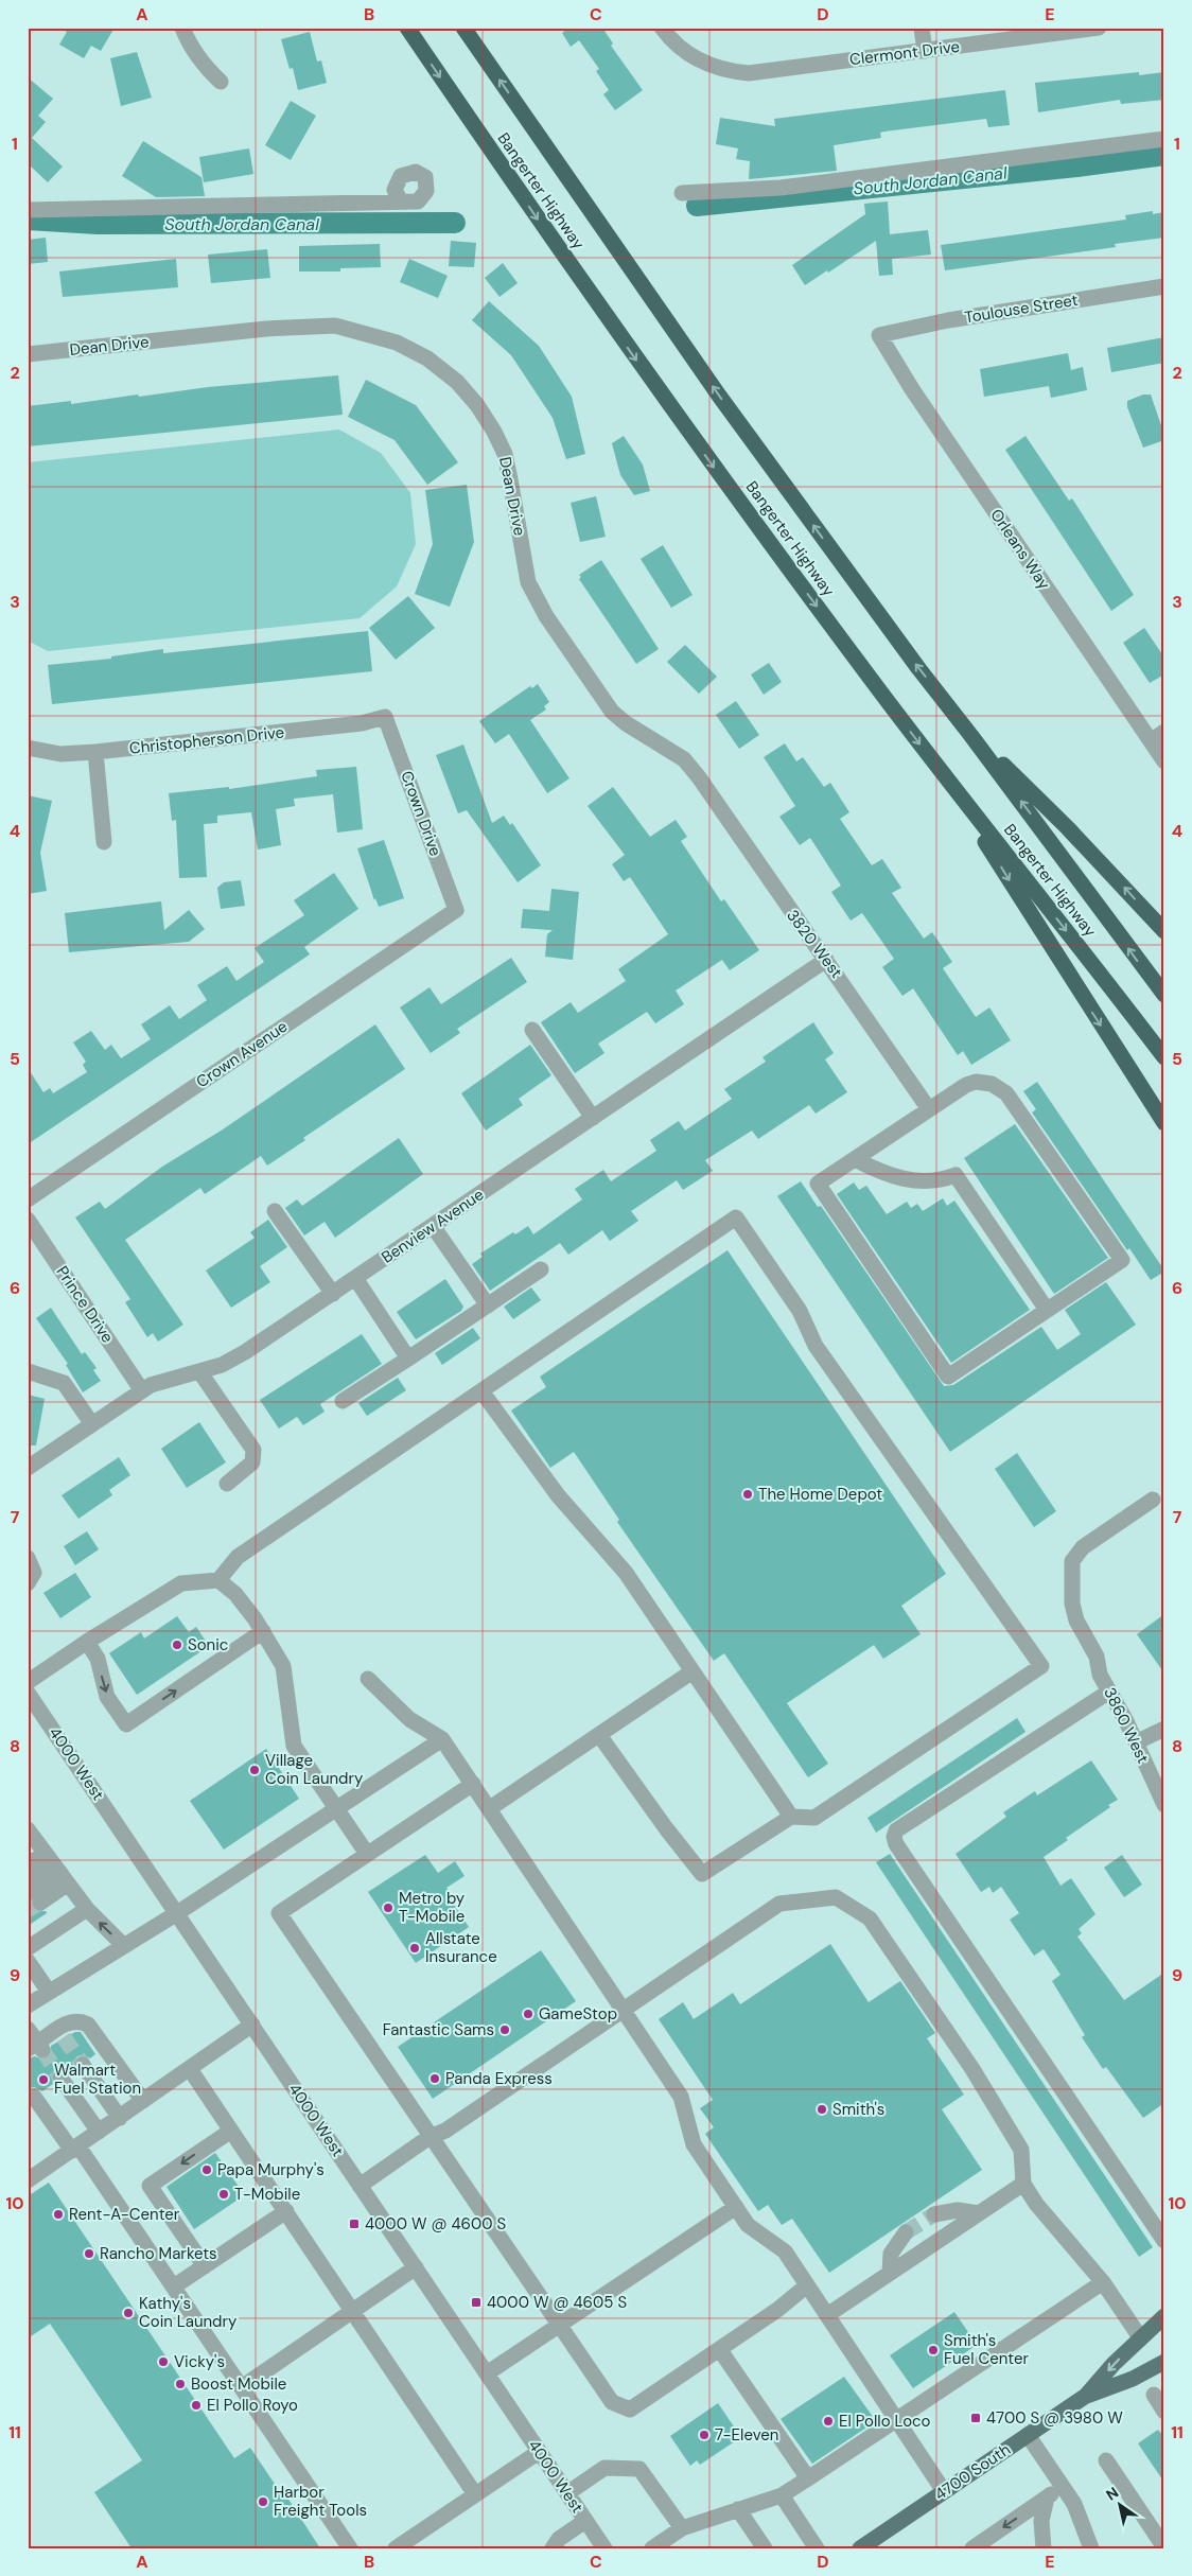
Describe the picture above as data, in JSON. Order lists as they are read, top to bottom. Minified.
{"streets":{"highway":["Bangerter Highway"],"main road":["4700 South"],"street":["Clermont Drive","Toulouse Street","Dean Drive","Orleans Way","Christopherson Drive","Crown Drive","3820 West","Crown Avenue","Benview Avenue","Prince Drive","3860 West","4000 West"]},"crossings":[["Toulouse Street","Orleans Way"],["Dean Drive","3820 West"],["Christopherson Drive","Crown Drive"],["Crown Drive","Crown Avenue"],["3820 West","Benview Avenue"],["Benview Avenue","Prince Drive"]],"water":["South Jordan Canal"],"places":{"other":["The Home Depot","Sonic","Village Coin Laundry","Metro by T-Mobile","Allstate Insurance","GameStop","Fantastic Sams","Panda Express","Walmart Fuel Station","Smith's","Papa Murphy's","T-Mobile","Rent-A-Center","Rancho Markets","Kathy's Coin Laundry","Smith's Fuel Center","Vicky's","Boost Mobile","El Pollo Royo","El Pollo Loco","7-Eleven","Harbor Freight Tools"],"transit":["4000 W @ 4600 S","4000 W @ 4605 S","4700 S @ 3980 W"]},"north":"top left","grid":{"columns":["A","B","C","D","E"],"rows":["1","2","3","4","5","6","7","8","9","10","11"]}}
